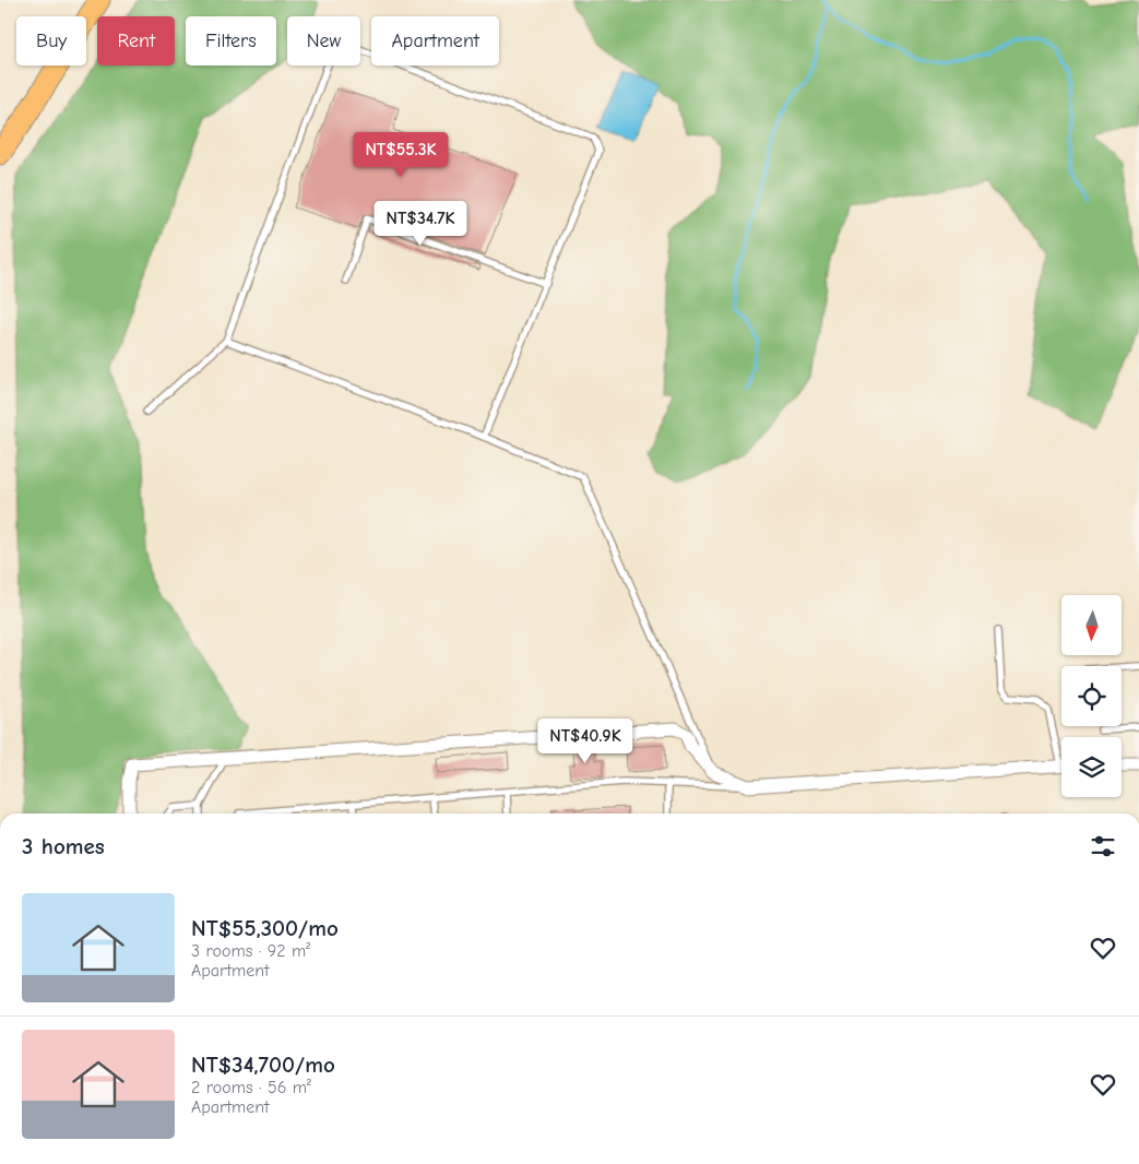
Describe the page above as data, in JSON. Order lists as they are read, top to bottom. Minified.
{"north":"bottom","page":{"chip":["Buy","Rent","Filters","New","Apartment"],"price":["NT$55.3K","NT$34.7K","NT$40.9K"],"heading":"3 homes","list":[{"name":"NT$55,300/mo","note":"3 rooms · 92 m² · Apartment"},{"name":"NT$34,700/mo","note":"2 rooms · 56 m² · Apartment"}]}}
